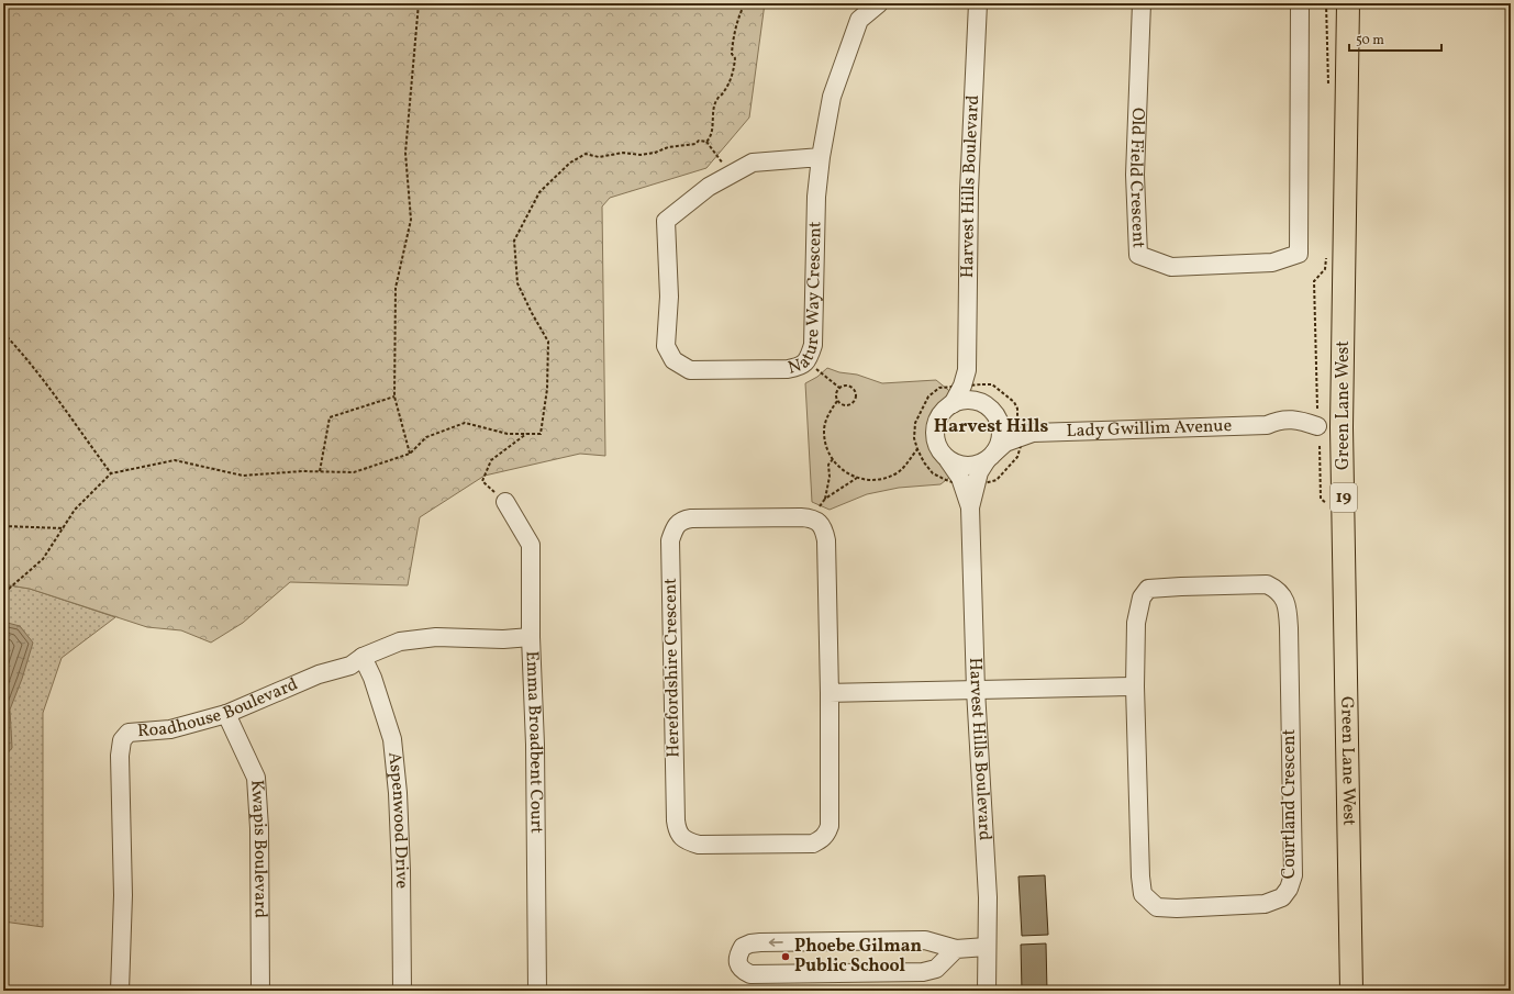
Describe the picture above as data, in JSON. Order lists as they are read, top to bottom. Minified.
{"streets":{"main road":["Green Lane West","19"],"street":["Old Field Crescent","Harvest Hills Boulevard","Nature Way Crescent","Lady Gwillim Avenue","Herefordshire Crescent","Roadhouse Boulevard","Emma Broadbent Court","Courtland Crescent","Aspenwood Drive","Kwapis Boulevard"]},"crossings":[["Harvest Hills Boulevard","Lady Gwillim Avenue"],["Green Lane West","Lady Gwillim Avenue"],["Roadhouse Boulevard","Emma Broadbent Court"],["Roadhouse Boulevard","Aspenwood Drive"],["Roadhouse Boulevard","Kwapis Boulevard"]],"districts":["Harvest Hills"],"places":["Phoebe Gilman Public School"],"scale_bar":"50 m"}
